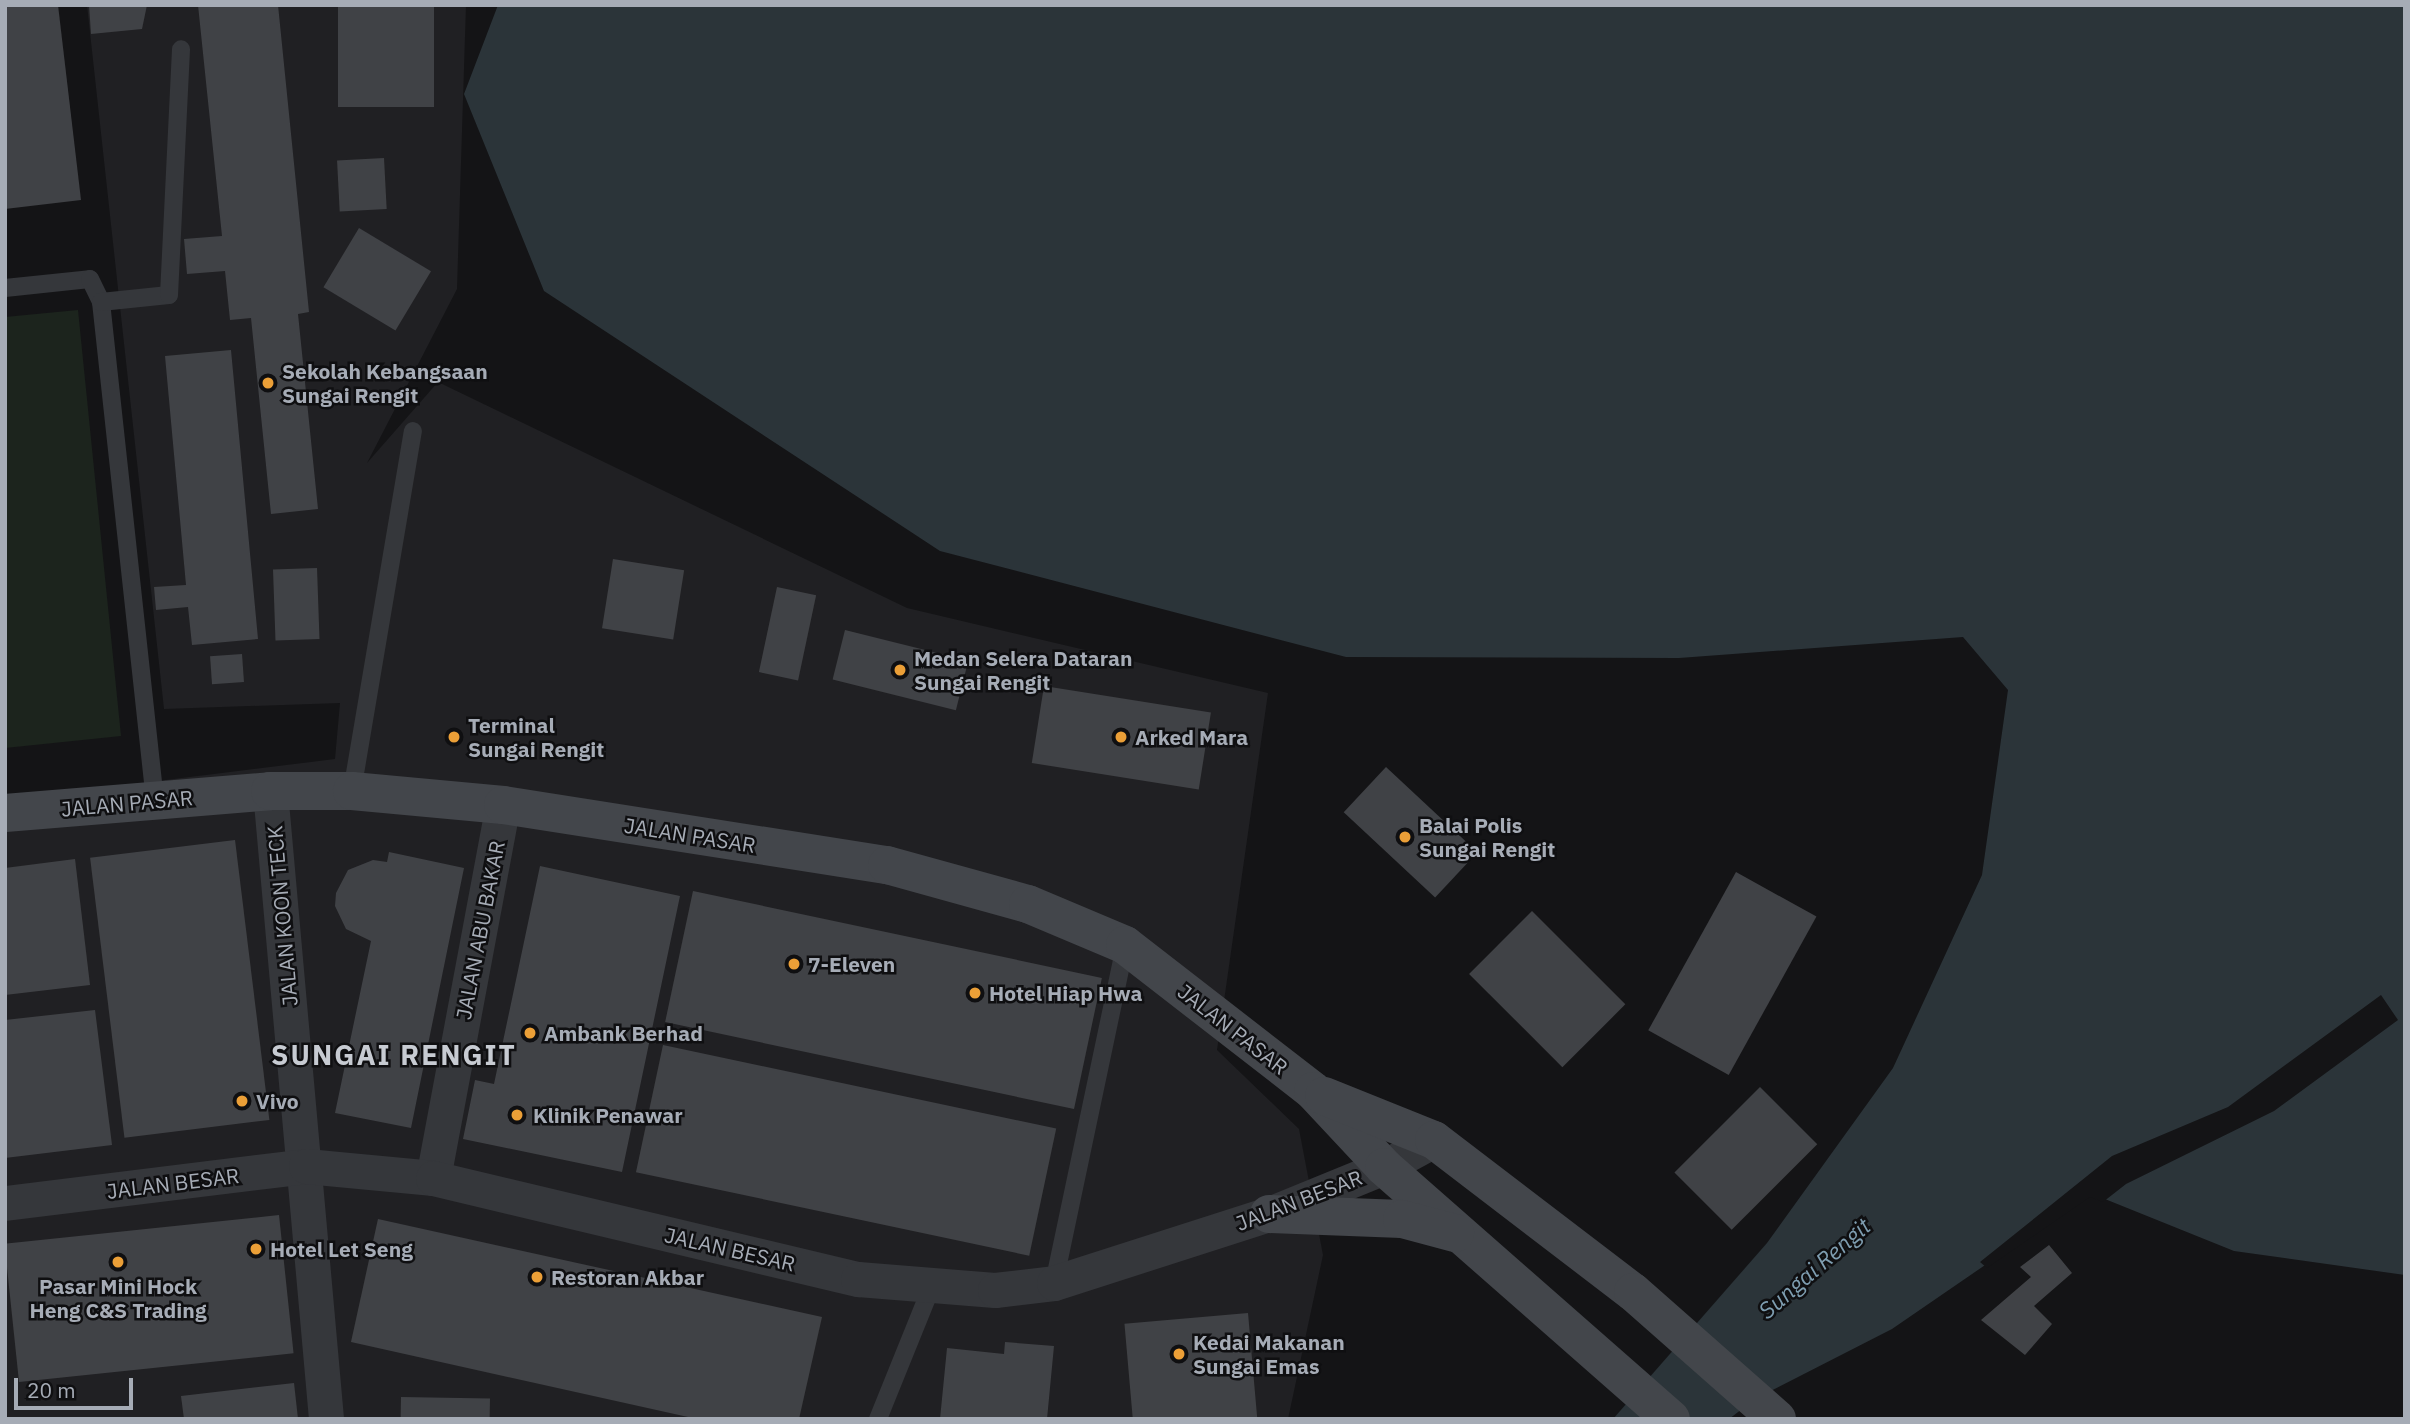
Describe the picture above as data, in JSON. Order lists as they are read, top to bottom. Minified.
{"streets":{"main road":["JALAN PASAR"],"street":["JALAN KOON TECK","JALAN ABU BAKAR","JALAN BESAR"]},"crossings":[["JALAN PASAR","JALAN KOON TECK"],["JALAN PASAR","JALAN ABU BAKAR"],["JALAN KOON TECK","JALAN BESAR"],["JALAN ABU BAKAR","JALAN BESAR"]],"districts":["SUNGAI RENGIT"],"water":["Sungai Rengit"],"places":["Sekolah Kebangsaan Sungai Rengit","Medan Selera Dataran Sungai Rengit","Terminal Sungai Rengit","Arked Mara","Balai Polis Sungai Rengit","7-Eleven","Hotel Hiap Hwa","Ambank Berhad","Vivo","Klinik Penawar","Hotel Let Seng","Pasar Mini Hock Heng C&S Trading","Restoran Akbar","Kedai Makanan Sungai Emas"],"scale_bar":"20 m"}
